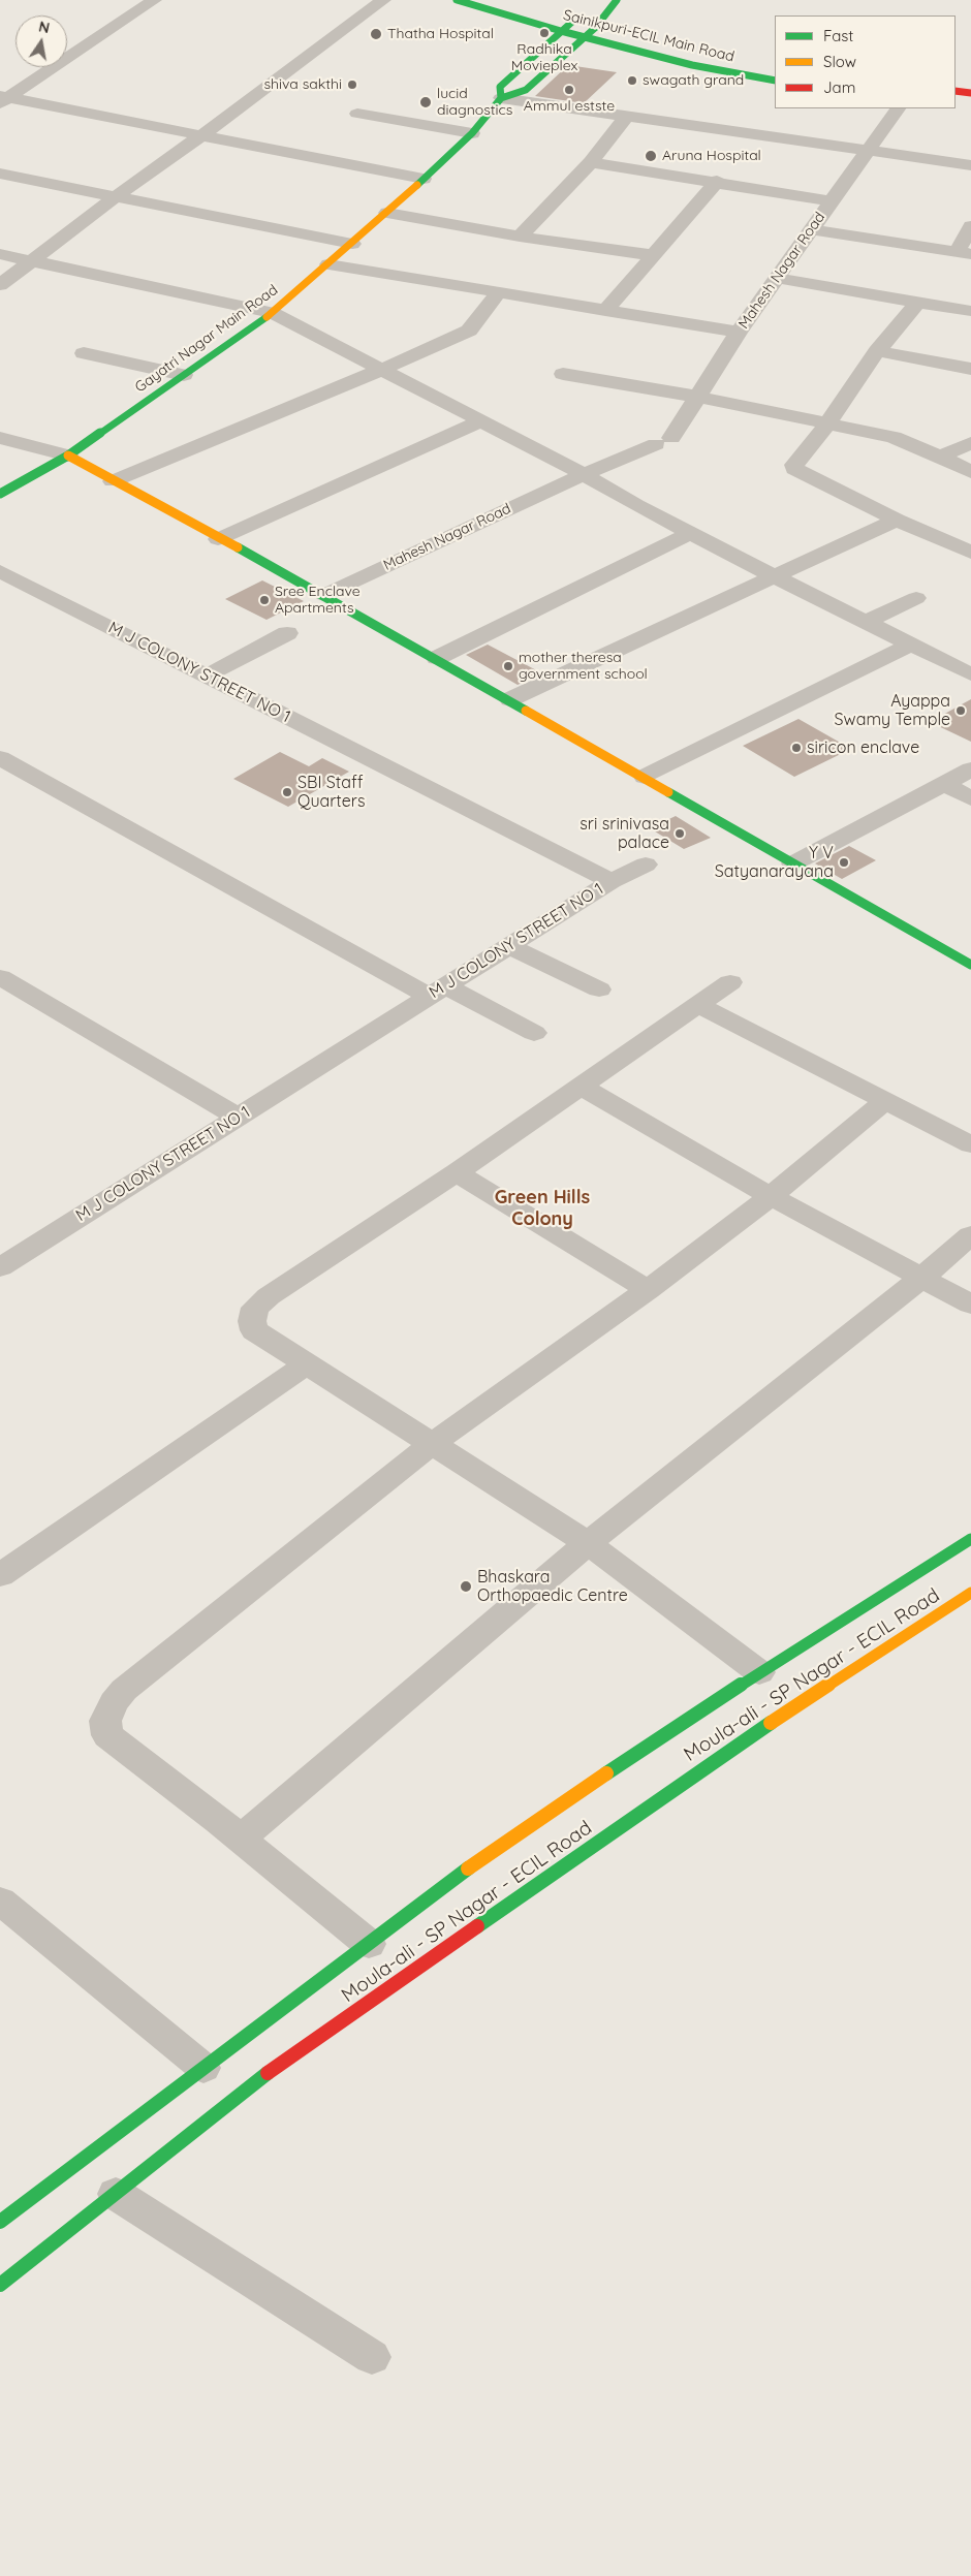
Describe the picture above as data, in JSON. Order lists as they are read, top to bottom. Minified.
{"streets":{"street":["Sainikpuri-ECIL Main Road","Mahesh Nagar Road","Gayatri Nagar Main Road","M J COLONY STREET NO 1","Moula-ali - SP Nagar - ECIL Road"]},"crossings":[["Sainikpuri-ECIL Main Road","Gayatri Nagar Main Road"]],"districts":["Green Hills Colony"],"places":["Radhika Movieplex","Thatha Hospital","swagath grand","shiva sakthi","Ammul estste","lucid diagnostics","Aruna Hospital","Sree Enclave Apartments","mother theresa government school","Ayappa Swamy Temple","siricon enclave","SBI Staff Quarters","sri srinivasa palace","Y V Satyanarayana","Bhaskara Orthopaedic Centre"],"legend":["Fast","Slow","Jam"],"north":"top"}
